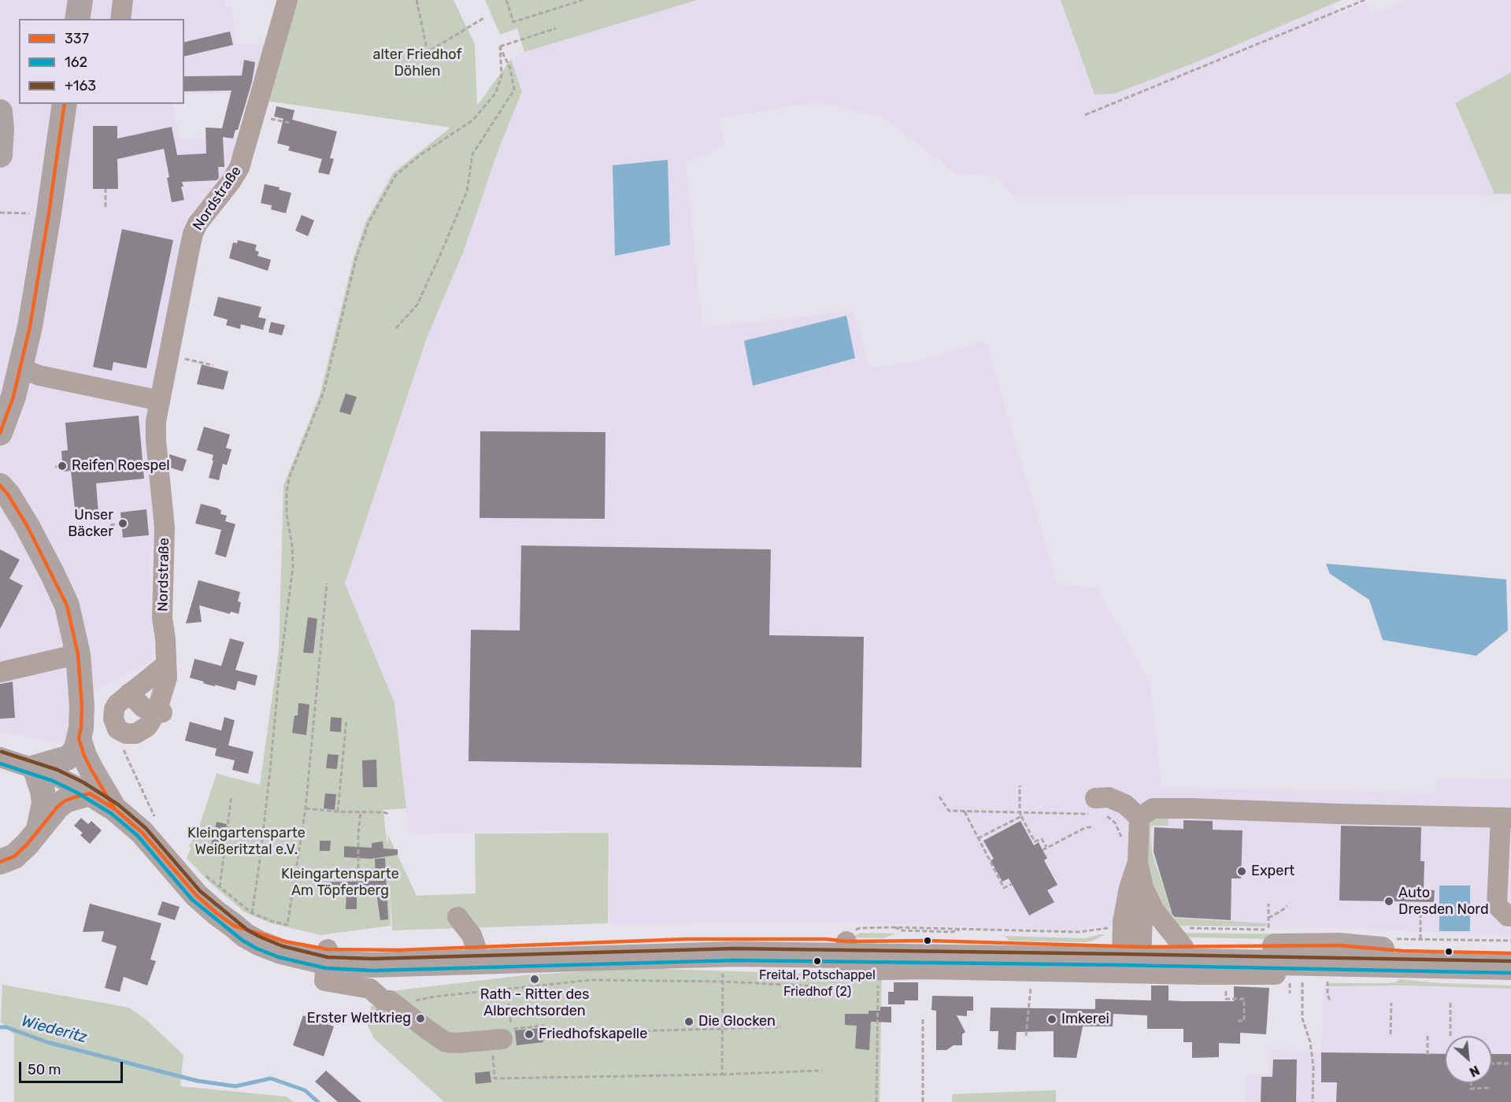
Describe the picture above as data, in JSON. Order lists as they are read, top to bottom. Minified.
{"streets":{"street":["Nordstraße"]},"water":["Wiederitz"],"parks":["alter Friedhof Döhlen","Kleingartensparte Weißeritztal e.V.","Kleingartensparte Am Töpferberg"],"places":["Reifen Roespel","Unser Bäcker","Expert","Auto Dresden Nord","Freital, Potschappel Friedhof (2)","Rath - Ritter des Albrechtsorden","Erster Weltkrieg","Imkerei","Die Glocken","Friedhofskapelle"],"lines":["transit line 337","transit line +163","transit line 162"],"legend":["337","162","+163"],"scale_bar":"50 m","north":"bottom right"}
